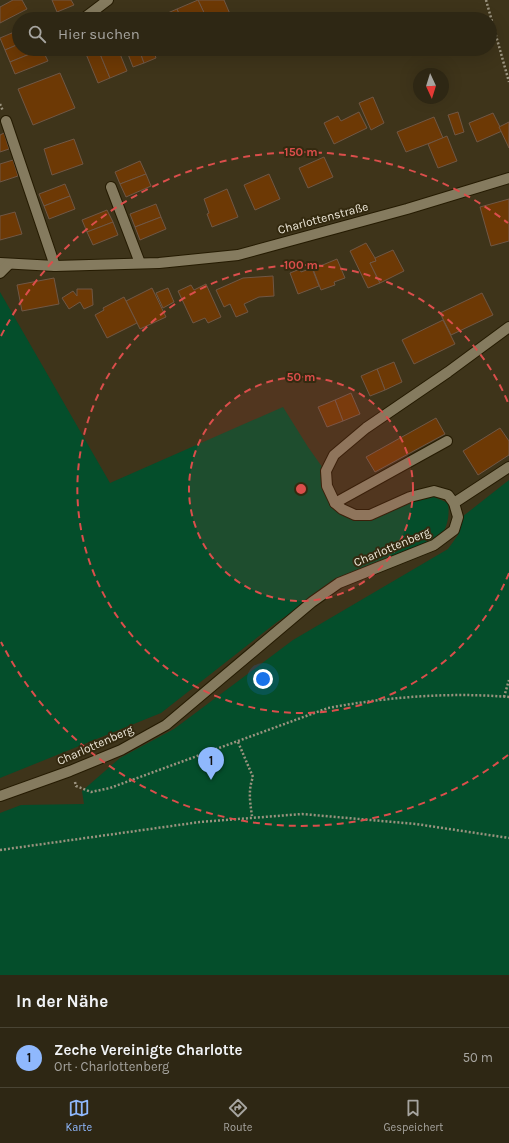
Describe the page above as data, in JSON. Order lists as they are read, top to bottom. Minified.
{"streets":{"street":["Charlottenstraße","Charlottenberg"]},"north":"bottom","page":{"search":"Hier suchen","pins":"1","heading":"In der Nähe","list":[{"mark":"1","name":"Zeche Vereinigte Charlotte","note":"Ort · Charlottenberg","value":"50 m"}],"nav":["Karte","Route","Gespeichert"]},"rings":["150 m","100 m","50 m"]}
